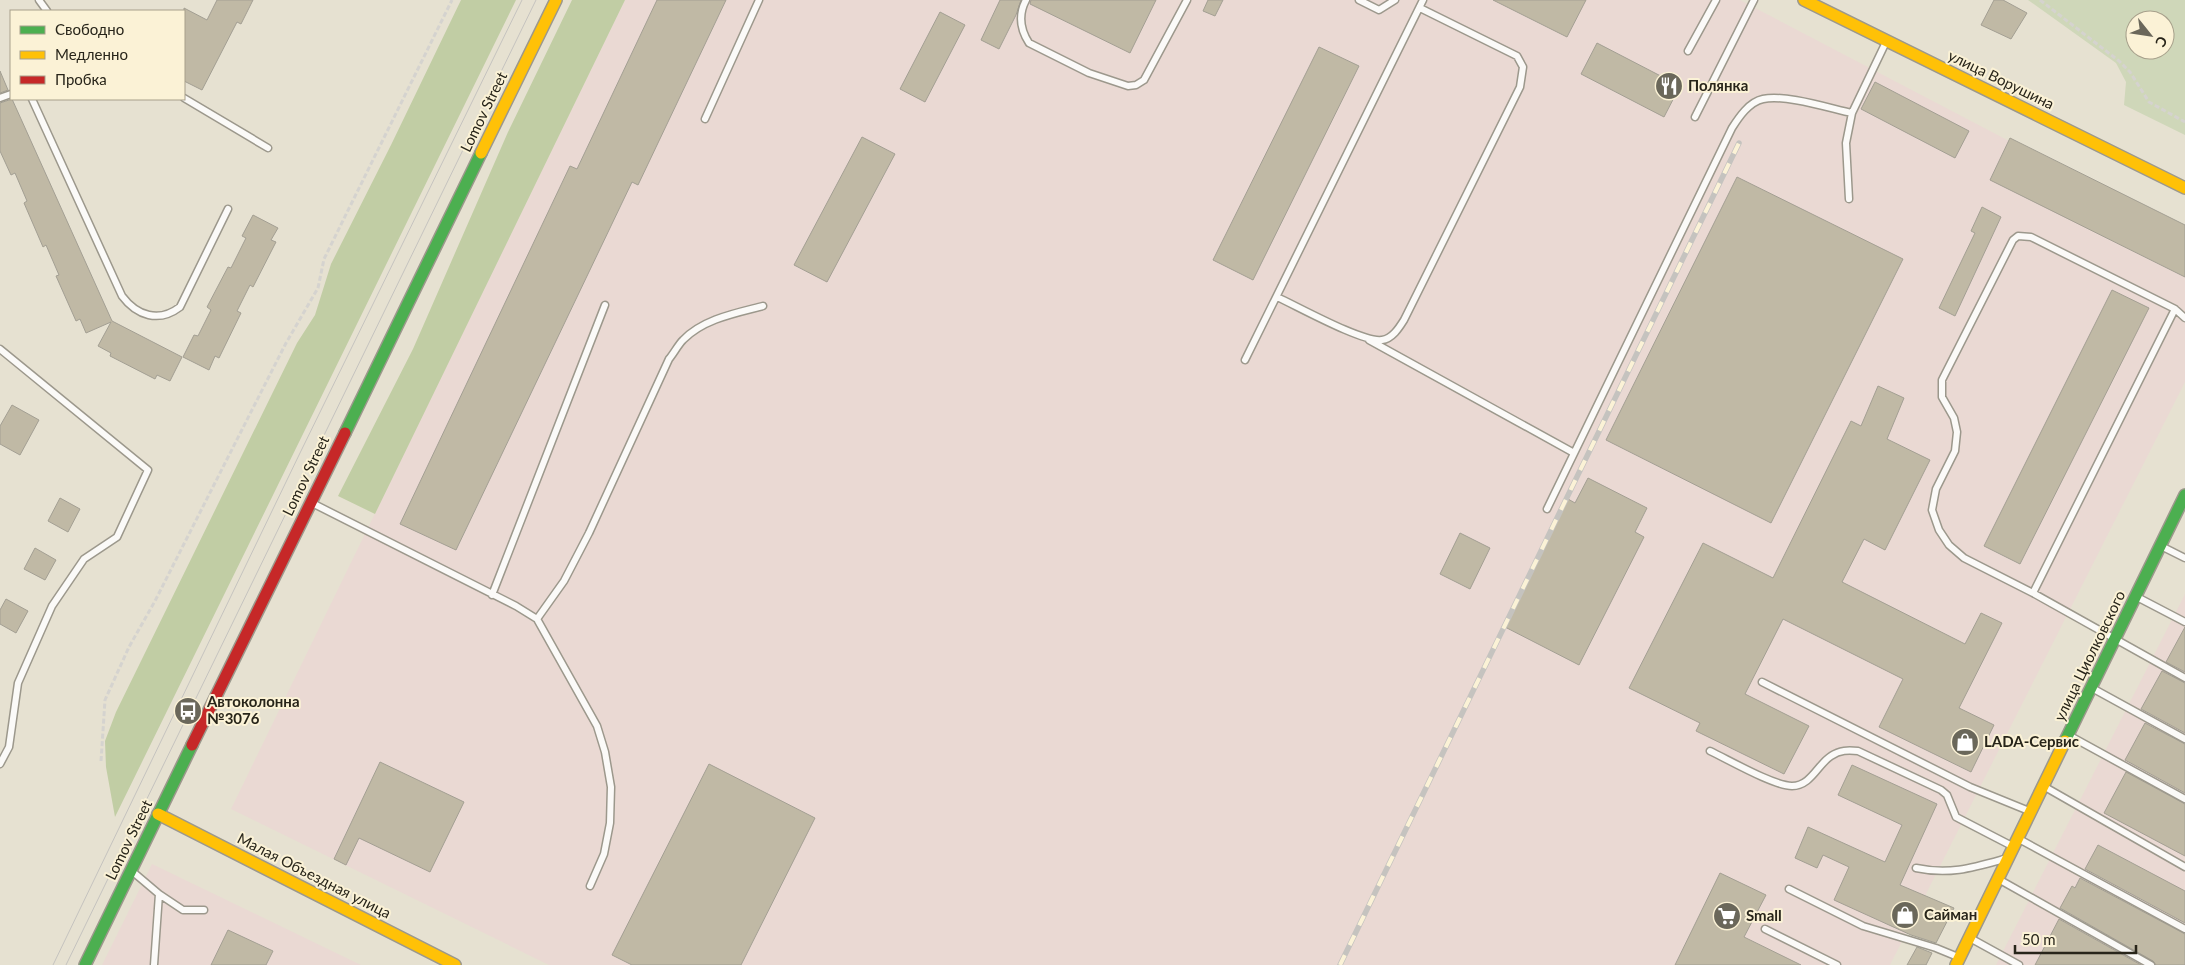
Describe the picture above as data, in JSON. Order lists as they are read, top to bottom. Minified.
{"streets":{"street":["улица Ворушина","Lomov Street","улица Циолковского","Малая Объездная улица"]},"crossings":[["Lomov Street","Малая Объездная улица"]],"places":{"restaurant":["Полянка"],"bus stop":["Автоколонна №3076"],"shop":["LADA-Сервис","Сайман"],"supermarket":["Small"]},"legend":["Свободно","Медленно","Пробка"],"scale_bar":"50 m","north":"bottom right"}
